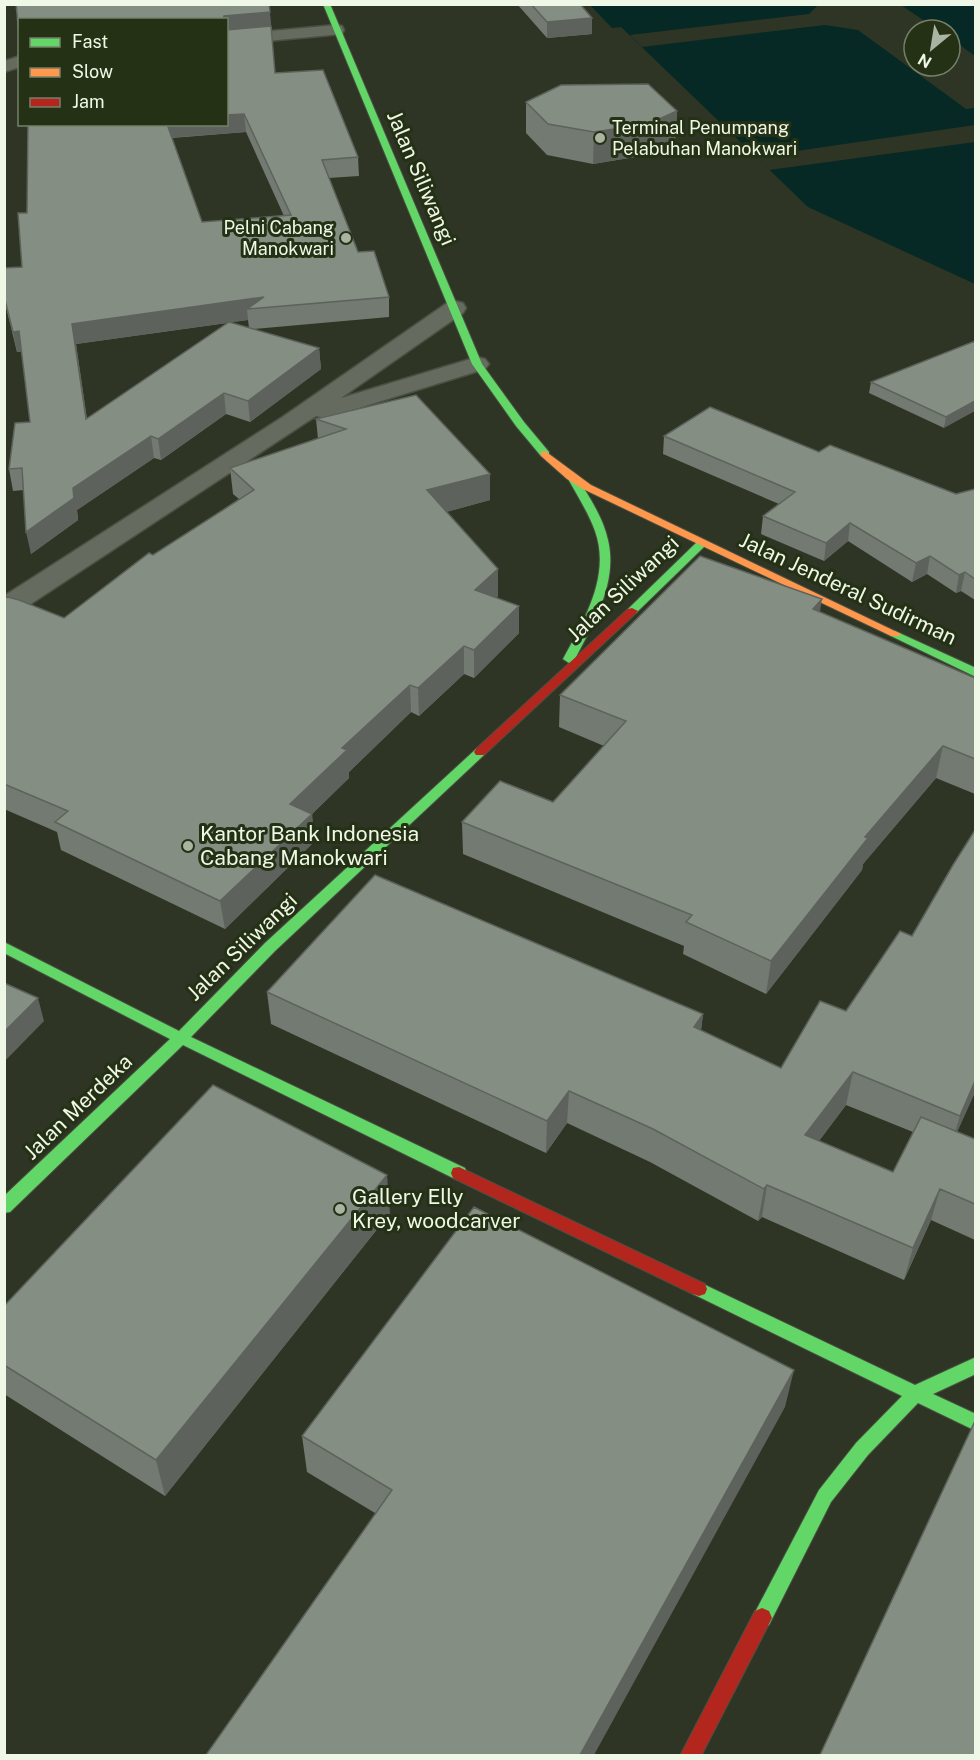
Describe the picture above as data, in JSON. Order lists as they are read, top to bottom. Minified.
{"streets":{"main road":["Jalan Siliwangi","Jalan Jenderal Sudirman","Jalan Merdeka"]},"crossings":[["Jalan Siliwangi","Jalan Jenderal Sudirman"],["Jalan Siliwangi","Jalan Merdeka"]],"places":["Terminal Penumpang Pelabuhan Manokwari","Pelni Cabang Manokwari","Kantor Bank Indonesia Cabang Manokwari","Gallery Elly Krey, woodcarver"],"legend":["Fast","Slow","Jam"],"north":"bottom left"}
